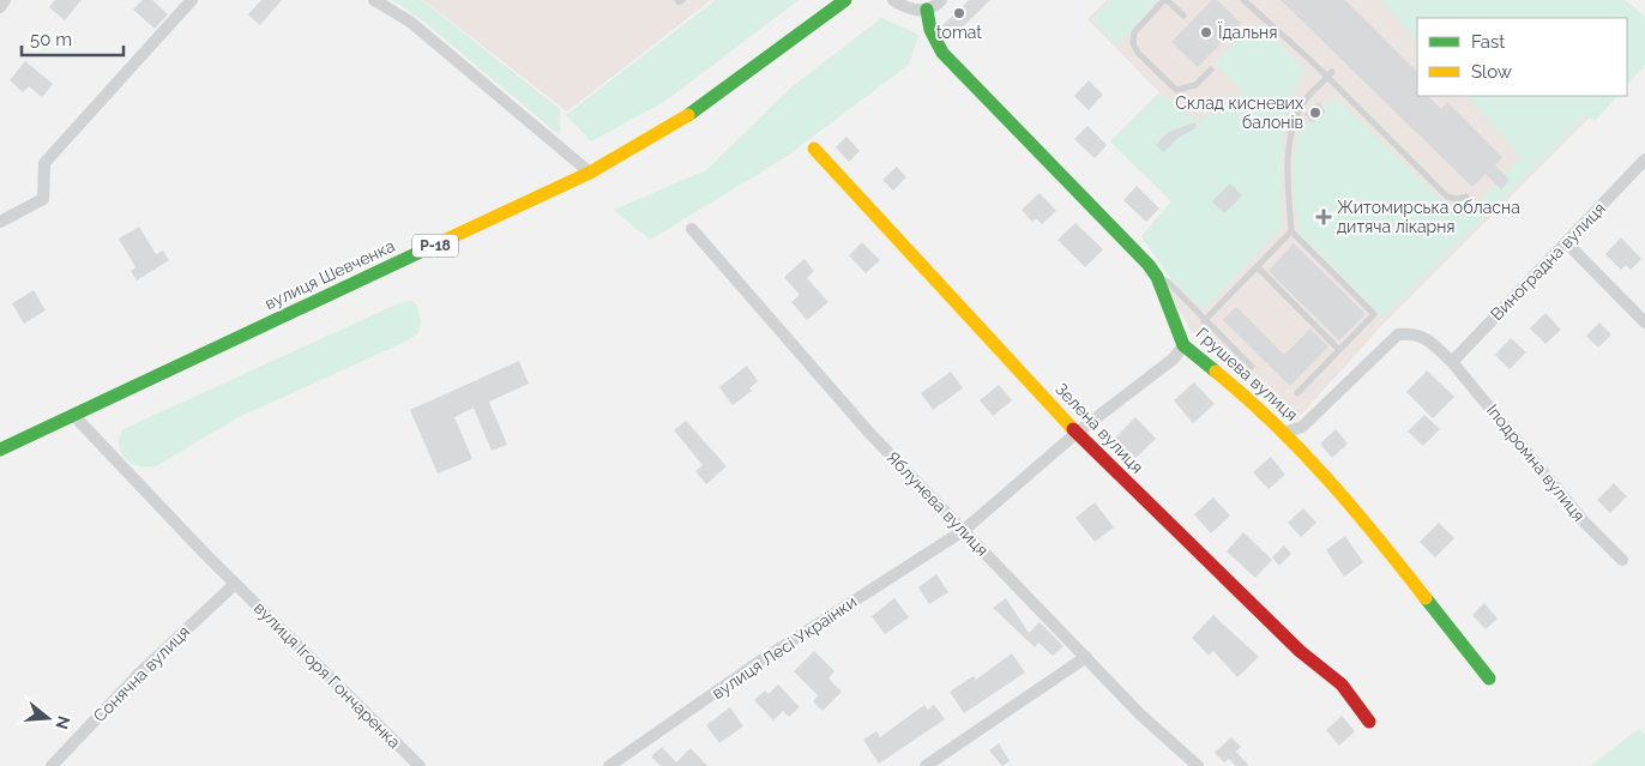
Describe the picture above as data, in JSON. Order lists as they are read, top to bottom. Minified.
{"streets":{"street":["Р-18","Виноградна вулиця","вулиця Шевченка","Грушева вулиця","Зелена вулиця","Іподромна вулиця","Яблунева вулиця","вулиця Лесі Українки","Сонячна вулиця","вулиця Ігоря Гончаренка"]},"crossings":[["Виноградна вулиця","Іподромна вулиця"],["вулиця Шевченка","вулиця Ігоря Гончаренка"],["Грушева вулиця","Іподромна вулиця"],["Грушева вулиця","вулиця Лесі Українки"],["Зелена вулиця","вулиця Лесі Українки"],["Яблунева вулиця","вулиця Лесі Українки"],["Сонячна вулиця","вулиця Ігоря Гончаренка"]],"places":{"other":["tomat","Їдальня","Склад кисневих балонів"],"health":["Житомирська обласна дитяча лікарня"]},"legend":["Fast","Slow"],"scale_bar":"50 m","north":"right"}
